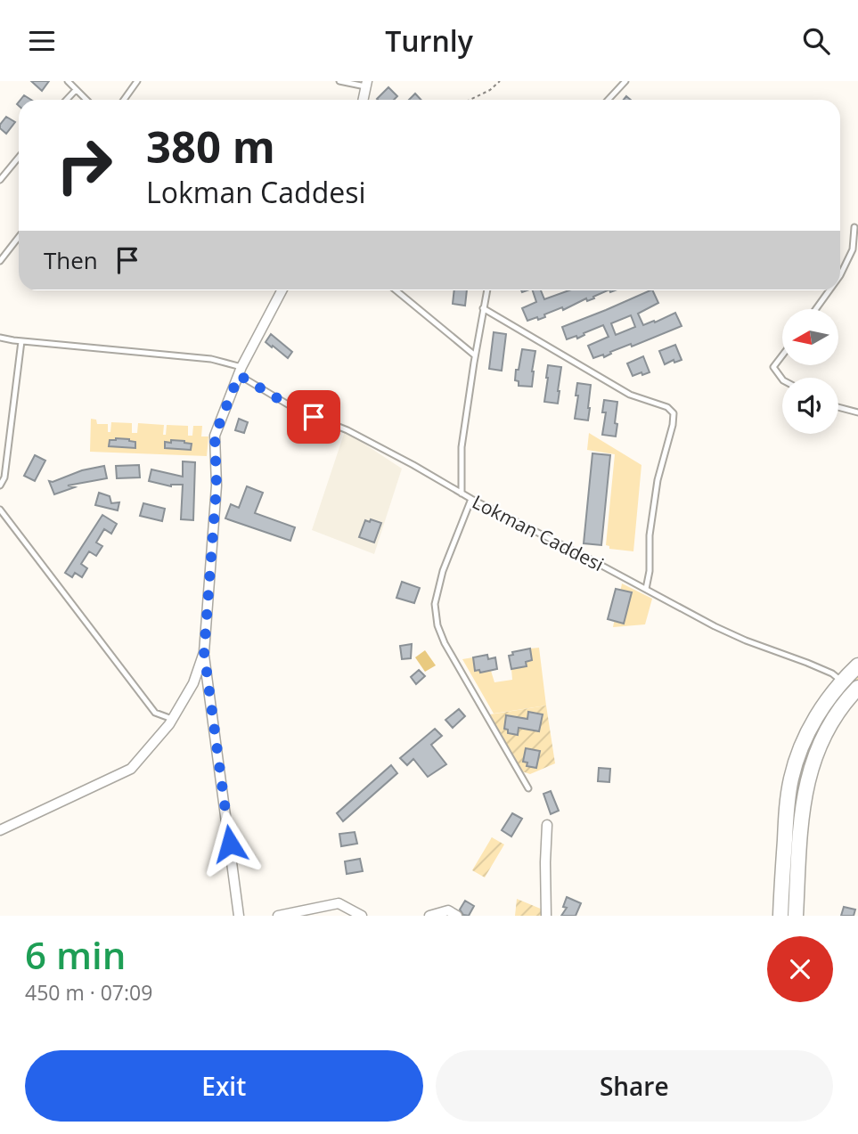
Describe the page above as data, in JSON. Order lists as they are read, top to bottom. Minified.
{"streets":{"lane":["Lokman Caddesi"]},"north":"left","page":{"header":"Turnly","turn":["380 m","Lokman Caddesi"],"then":"Then","heading":["6 min","450 m · 07:09"],"buttons":["Exit","Share"]}}
